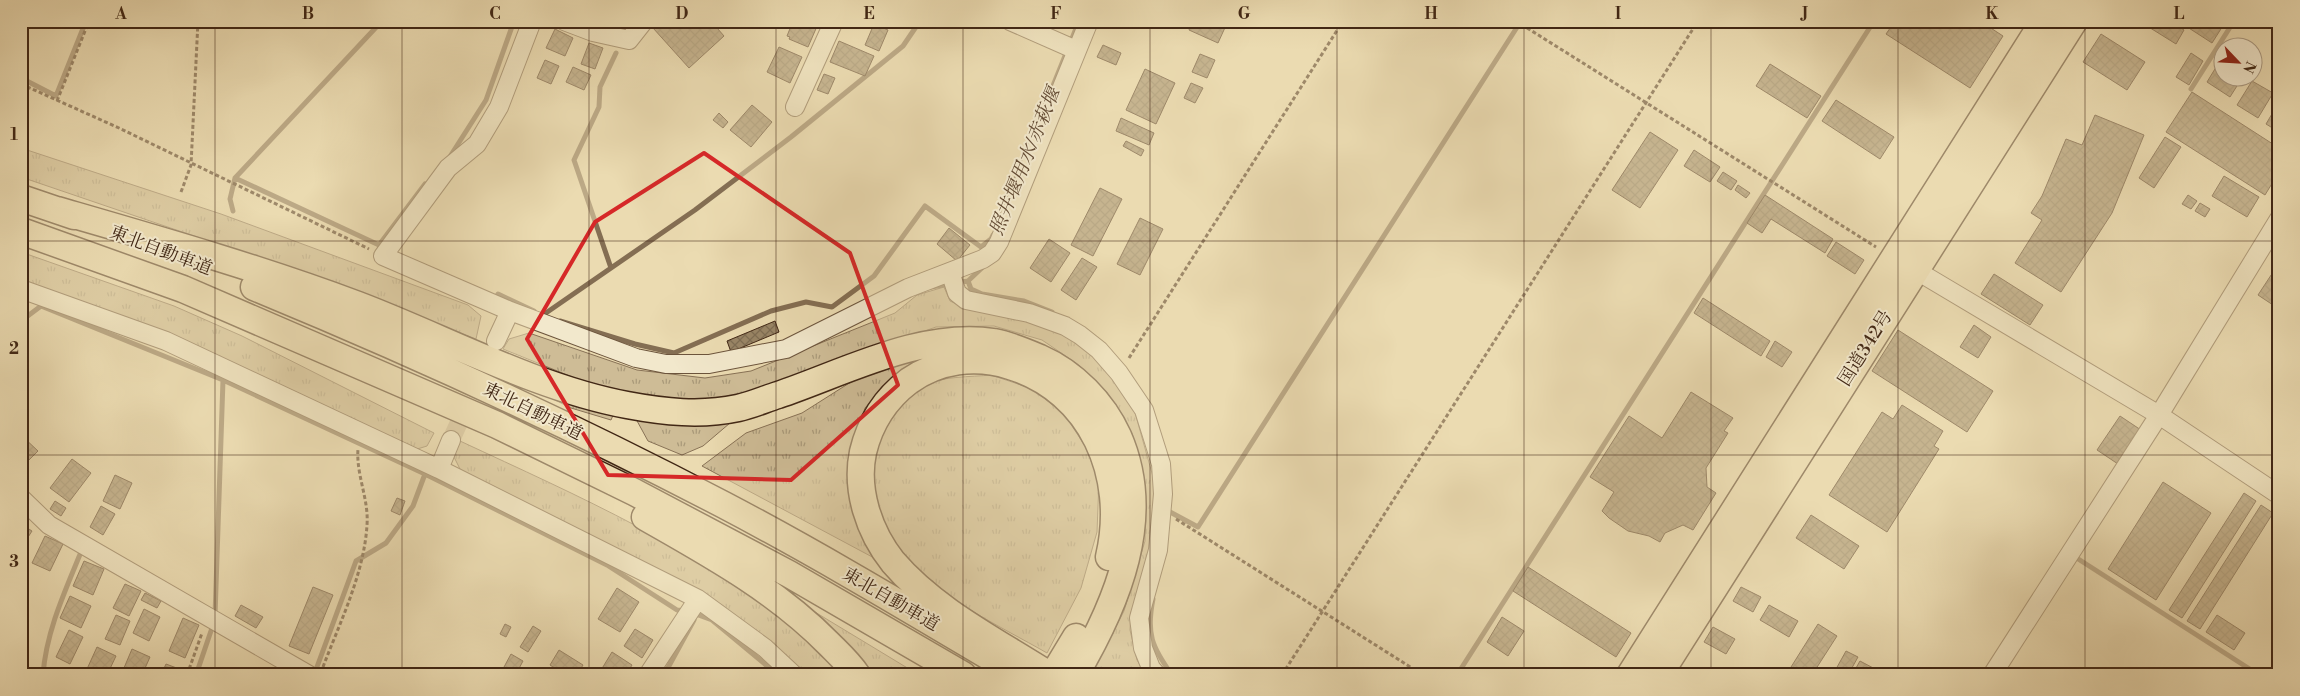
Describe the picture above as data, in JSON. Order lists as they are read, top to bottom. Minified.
{"streets":{"highway":["東北自動車道","国道342号"]},"water":["照井堰用水/赤萩堰"],"north":"bottom right","grid":{"columns":["A","B","C","D","E","F","G","H","I","J","K","L"],"rows":["1","2","3"]}}
